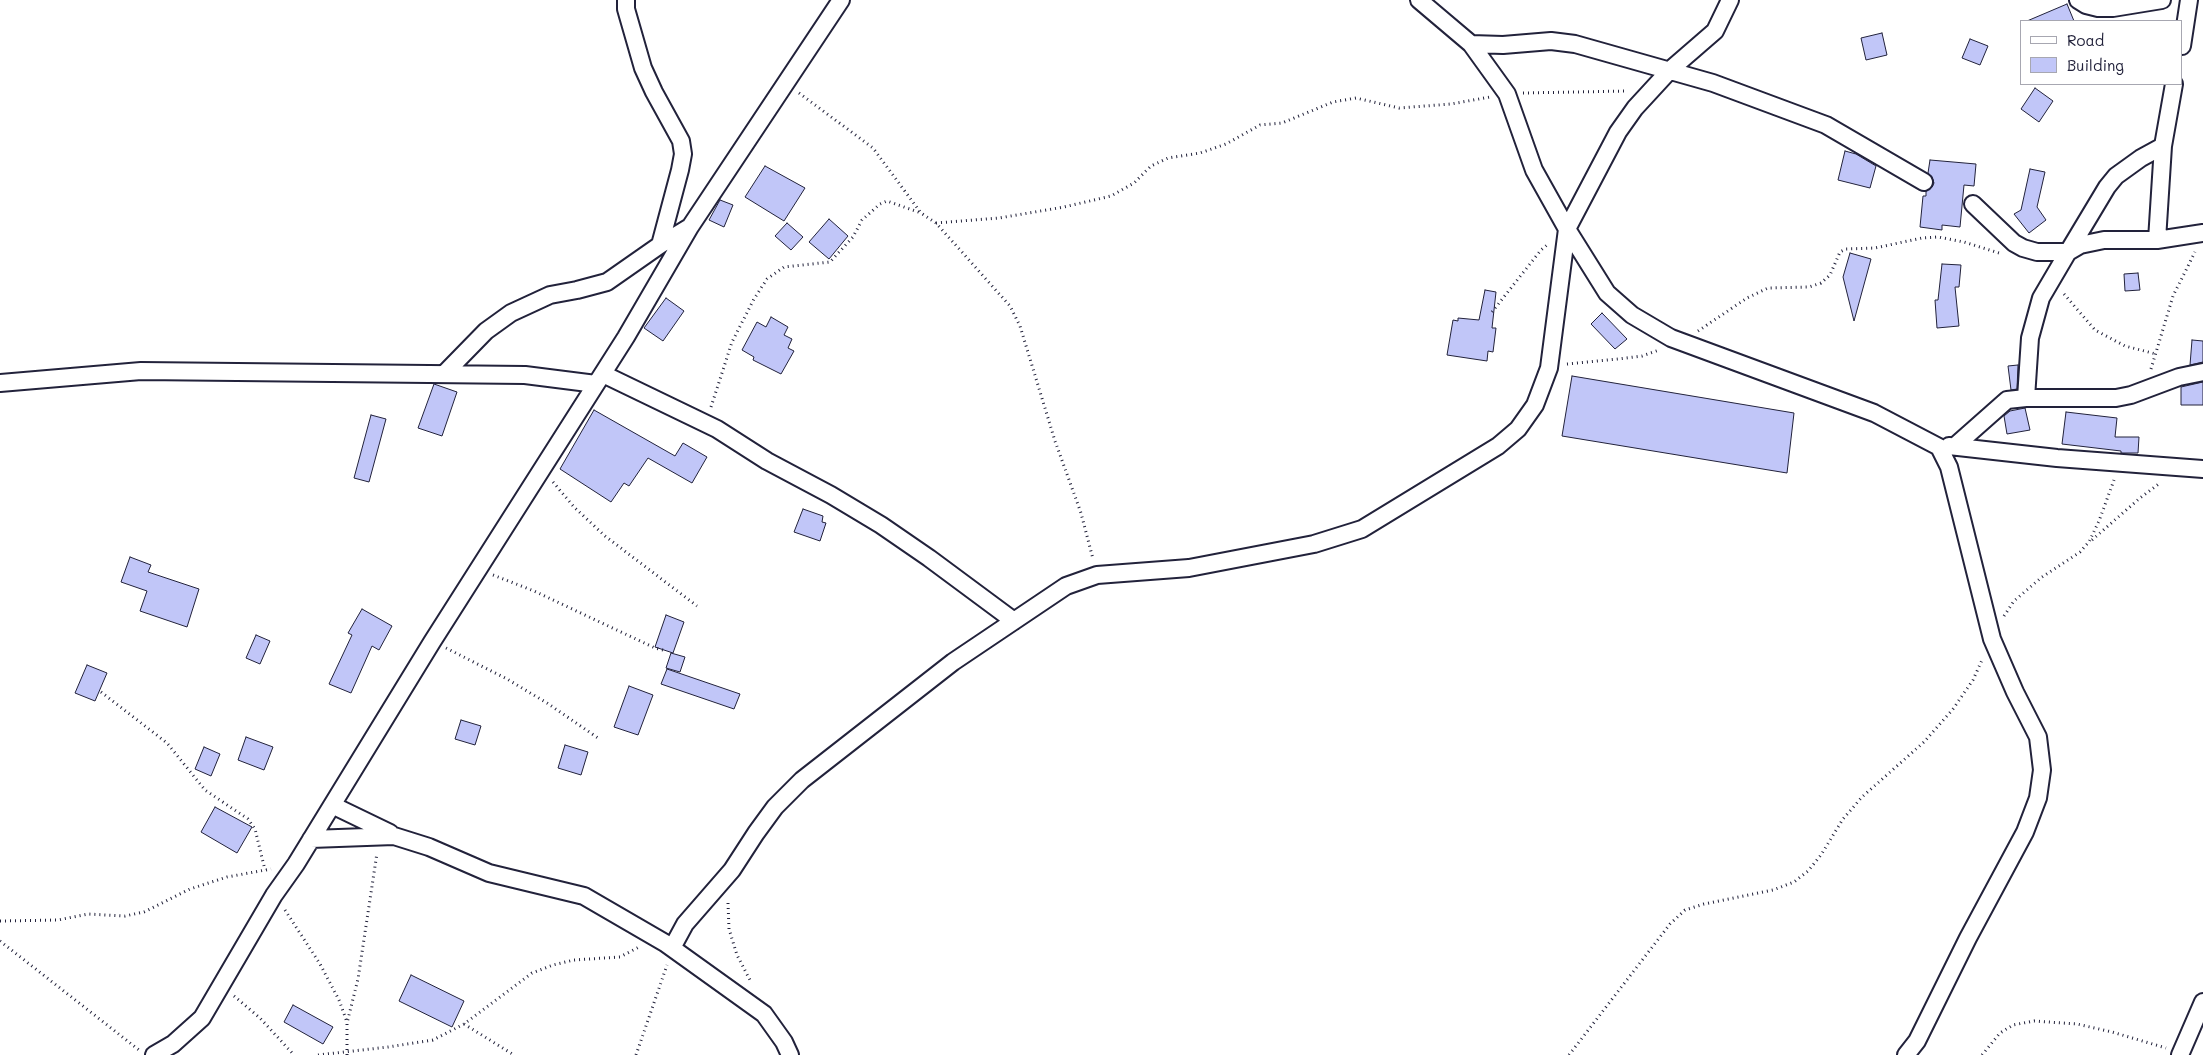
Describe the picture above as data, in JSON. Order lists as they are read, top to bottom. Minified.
{"legend":["Road","Building"]}
